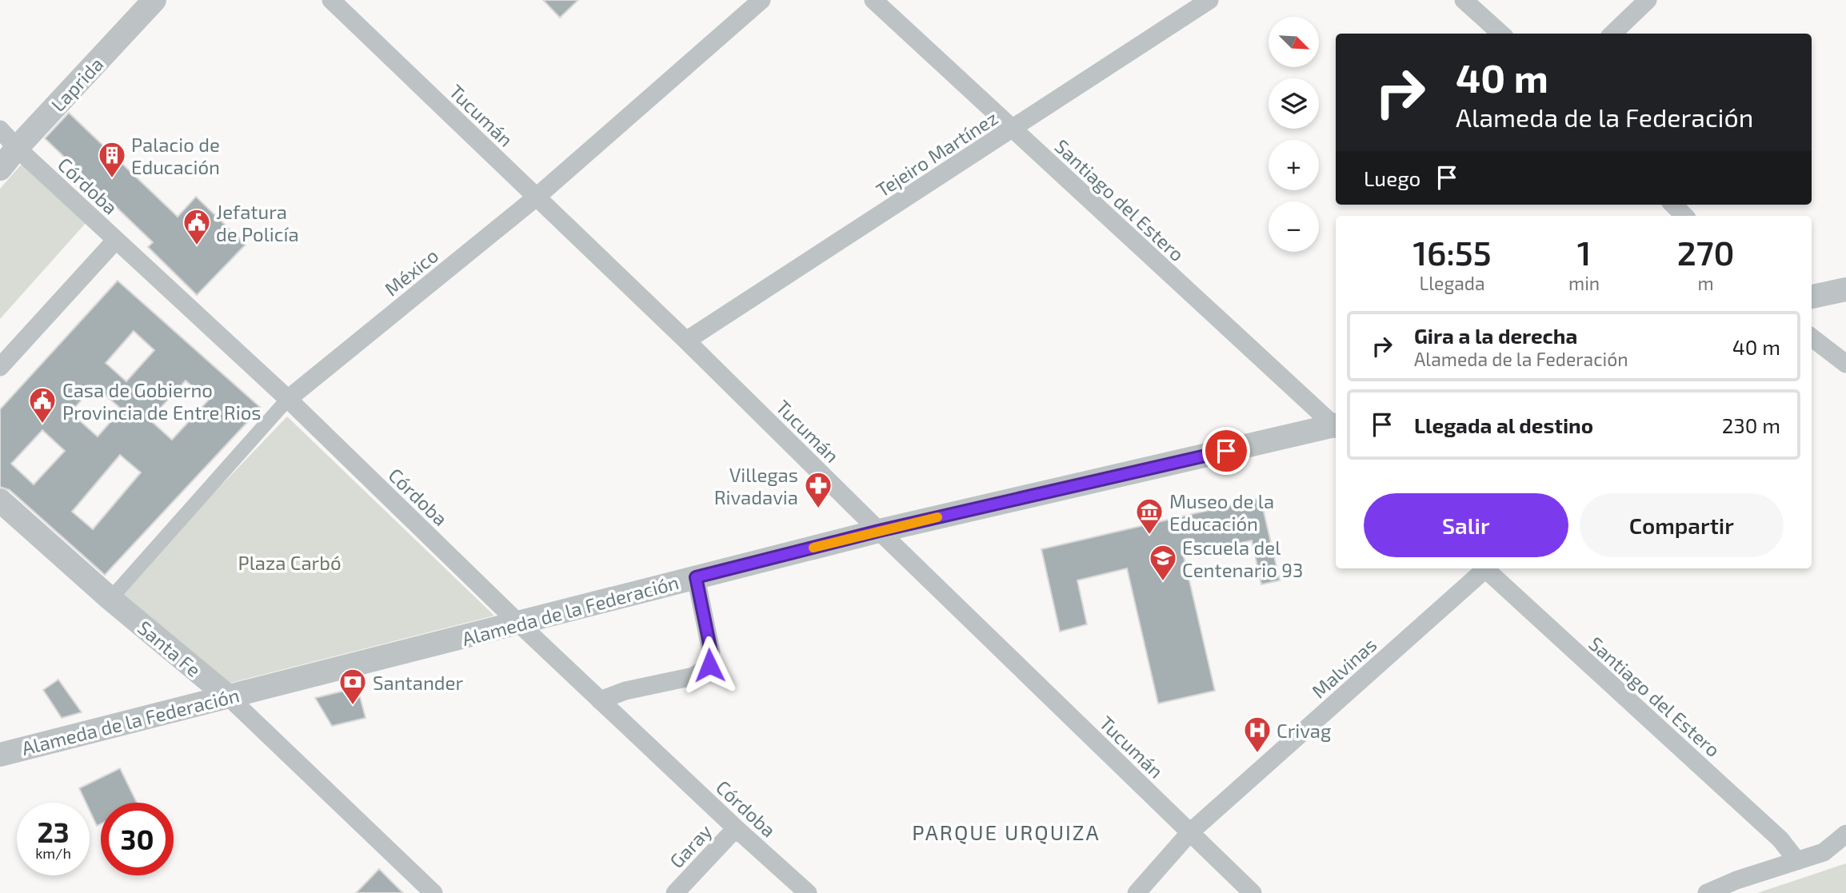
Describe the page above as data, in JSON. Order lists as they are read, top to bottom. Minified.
{"streets":{"street":["Laprida","Tucumán","Tejeiro Martínez","Córdoba","Santiago del Estero","México","Alameda de la Federación","Santa Fe","Malvinas","Garay"]},"crossings":[["Laprida","Córdoba"],["Tucumán","Tejeiro Martínez"],["Tucumán","México"],["Tucumán","Alameda de la Federación"],["Tucumán","Malvinas"],["Tejeiro Martínez","Santiago del Estero"],["Córdoba","México"],["Córdoba","Alameda de la Federación"],["Córdoba","Garay"],["México","Santa Fe"],["Alameda de la Federación","Santa Fe"]],"districts":["PARQUE URQUIZA"],"parks":["Plaza Carbó"],"places":{"building":["Palacio de Educación"],"public building":["Jefatura de Policía","Casa de Gobierno Provincia de Entre Rios"],"pharmacy":["Villegas Rivadavia"],"museum":["Museo de la Educación"],"school or university":["Escuela del Centenario 93"],"bank":["Santander"],"hospital":["Crivag"]},"north":"bottom right","page":{"map_buttons":["+","−"],"turn":["40 m","Alameda de la Federación"],"then":"Luego","eta":["16:55","Llegada","1","min","270","m"],"list":[{"name":"Gira a la derecha","note":"Alameda de la Federación","value":"40 m"},{"name":"Llegada al destino","value":"230 m"}],"buttons":["Salir","Compartir"],"speed":"23 km/h","limit":"30"}}
